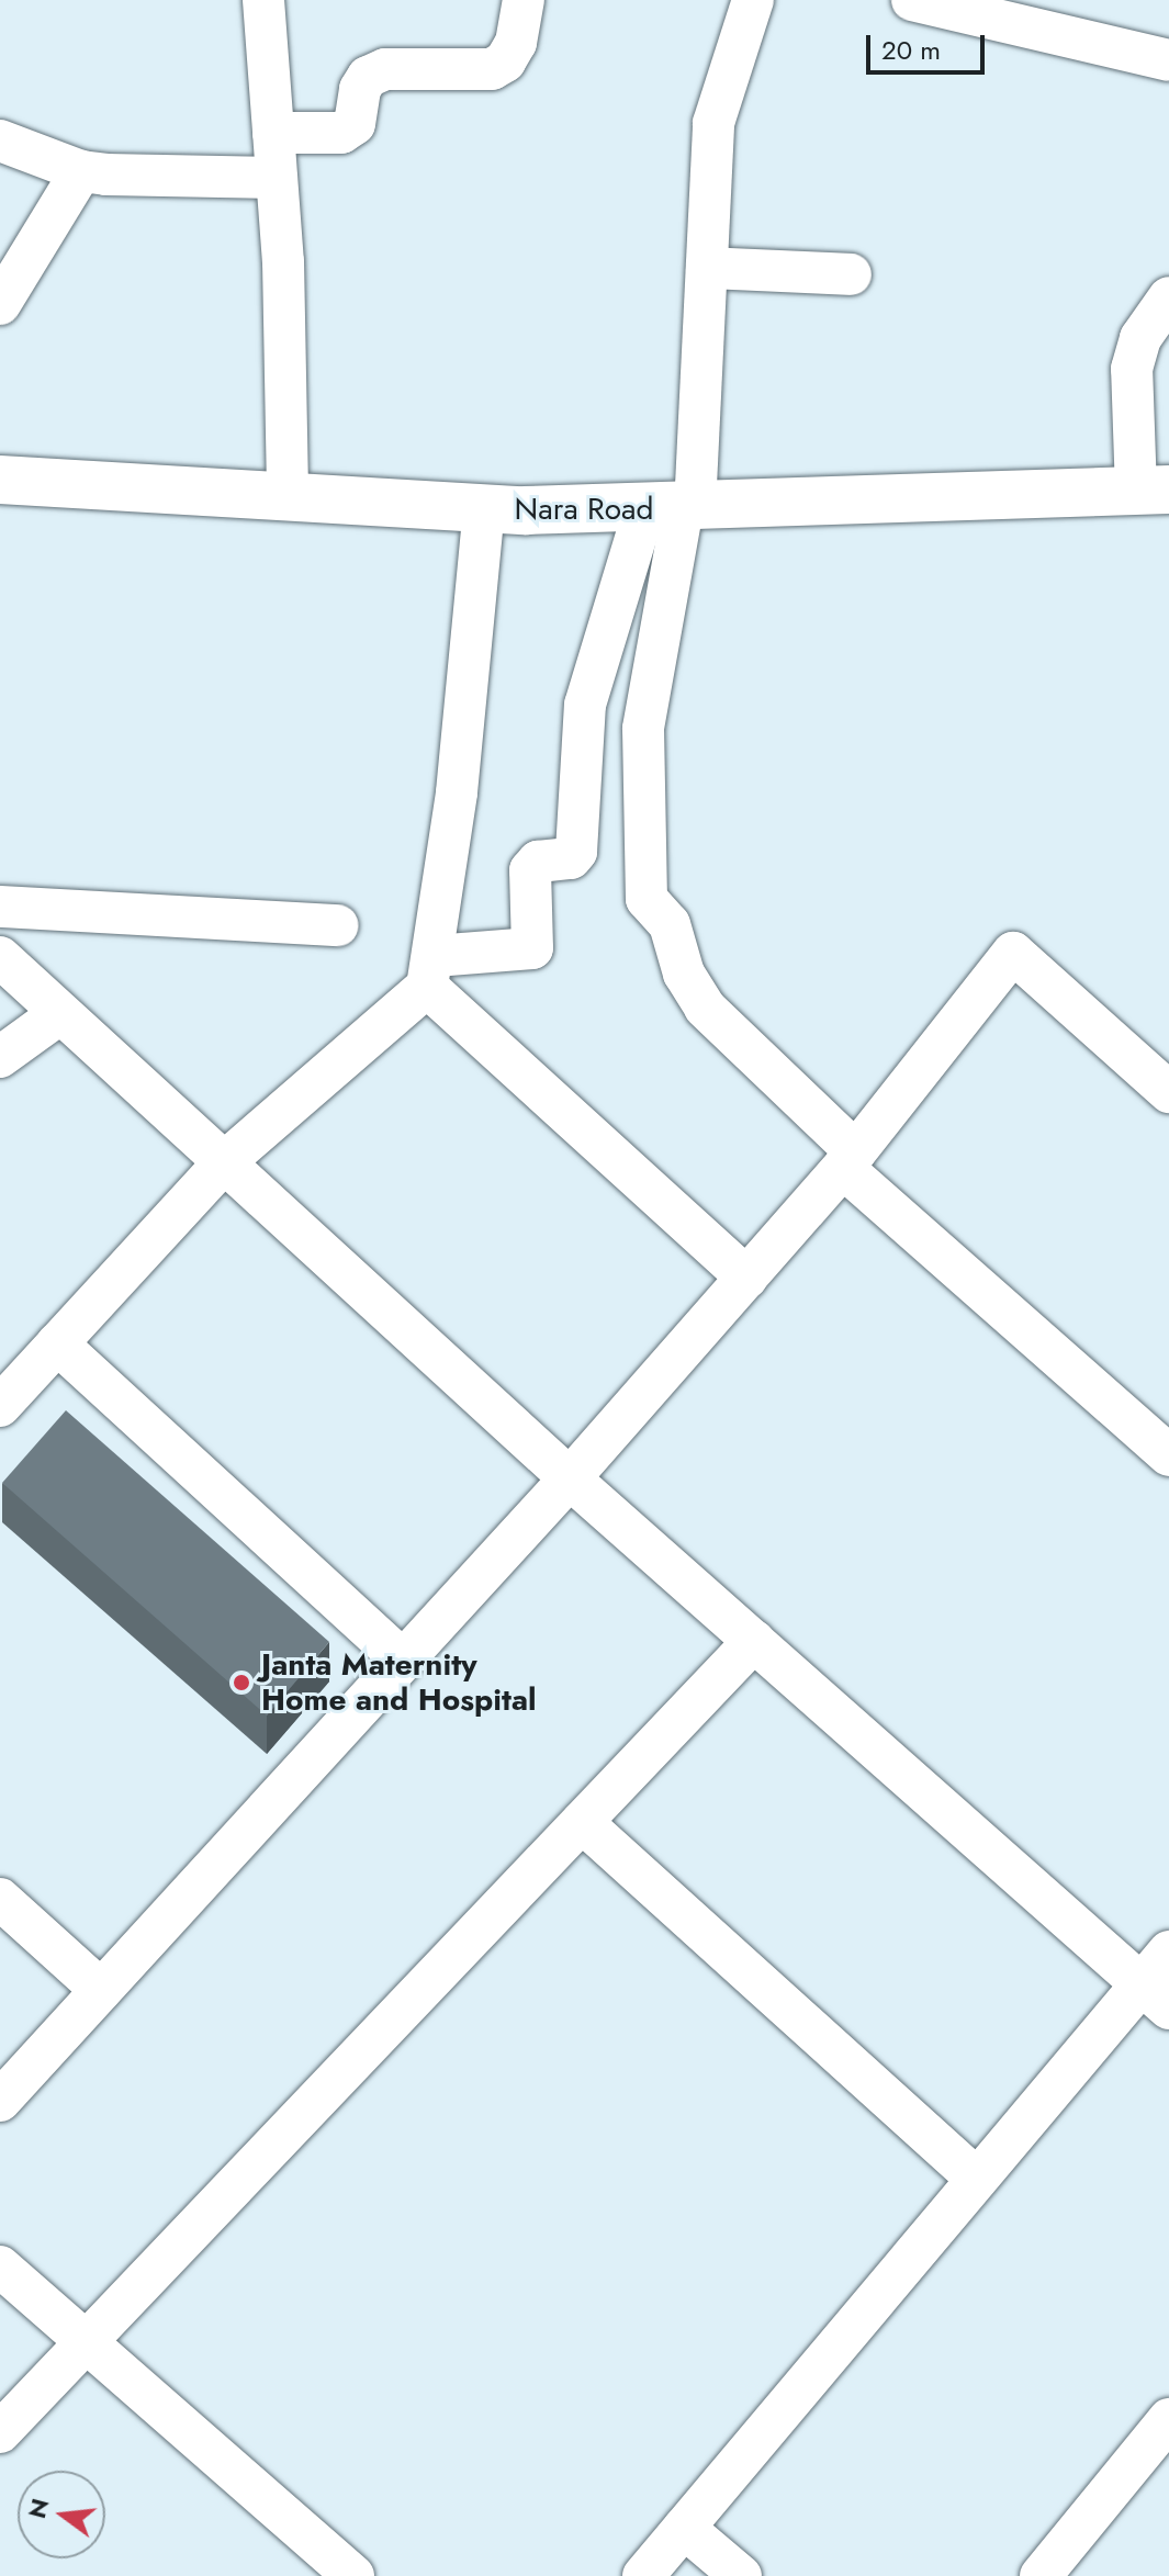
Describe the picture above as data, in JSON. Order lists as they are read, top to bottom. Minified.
{"streets":{"main road":["Nara Road"]},"places":["Janta Maternity Home and Hospital"],"scale_bar":"20 m","north":"left"}
